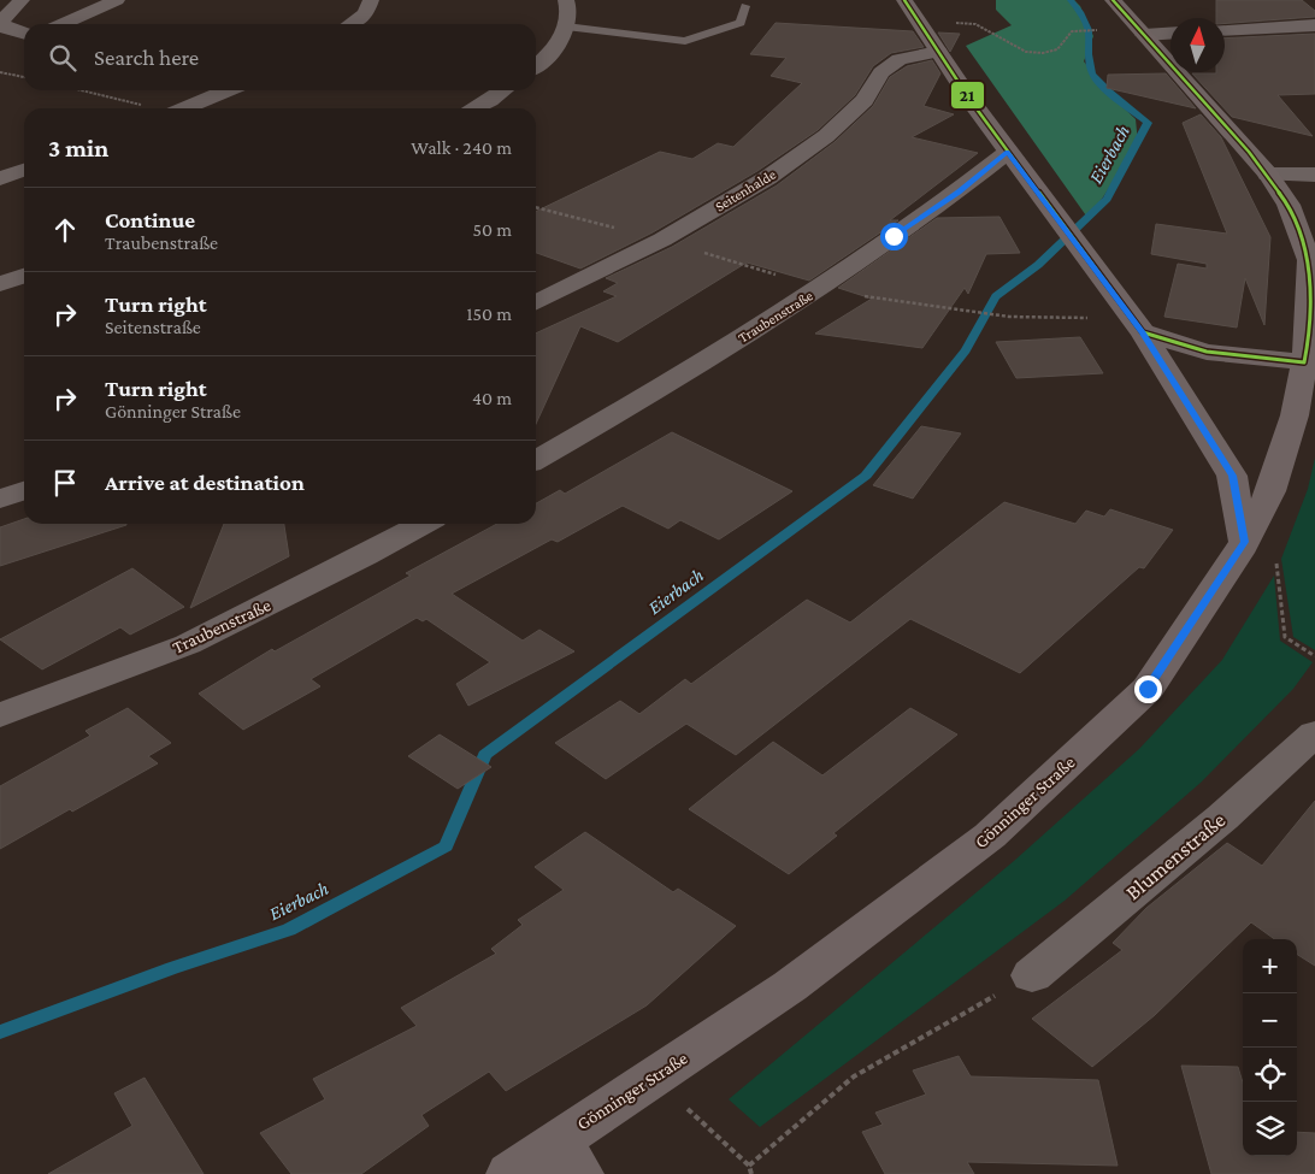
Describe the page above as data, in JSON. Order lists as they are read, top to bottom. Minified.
{"streets":{"main road":["Gönninger Straße"],"street":["Seitenhalde","Traubenstraße","Blumenstraße"]},"water":["Eierbach"],"lines":["transit line 21"],"north":"top","page":{"search":"Search here","heading":["3 min","Walk · 240 m"],"list":[["Continue","Traubenstraße","50 m"],["Turn right","Seitenstraße","150 m"],["Turn right","Gönninger Straße","40 m"],"Arrive at destination"],"map_buttons":["+","−"]}}
